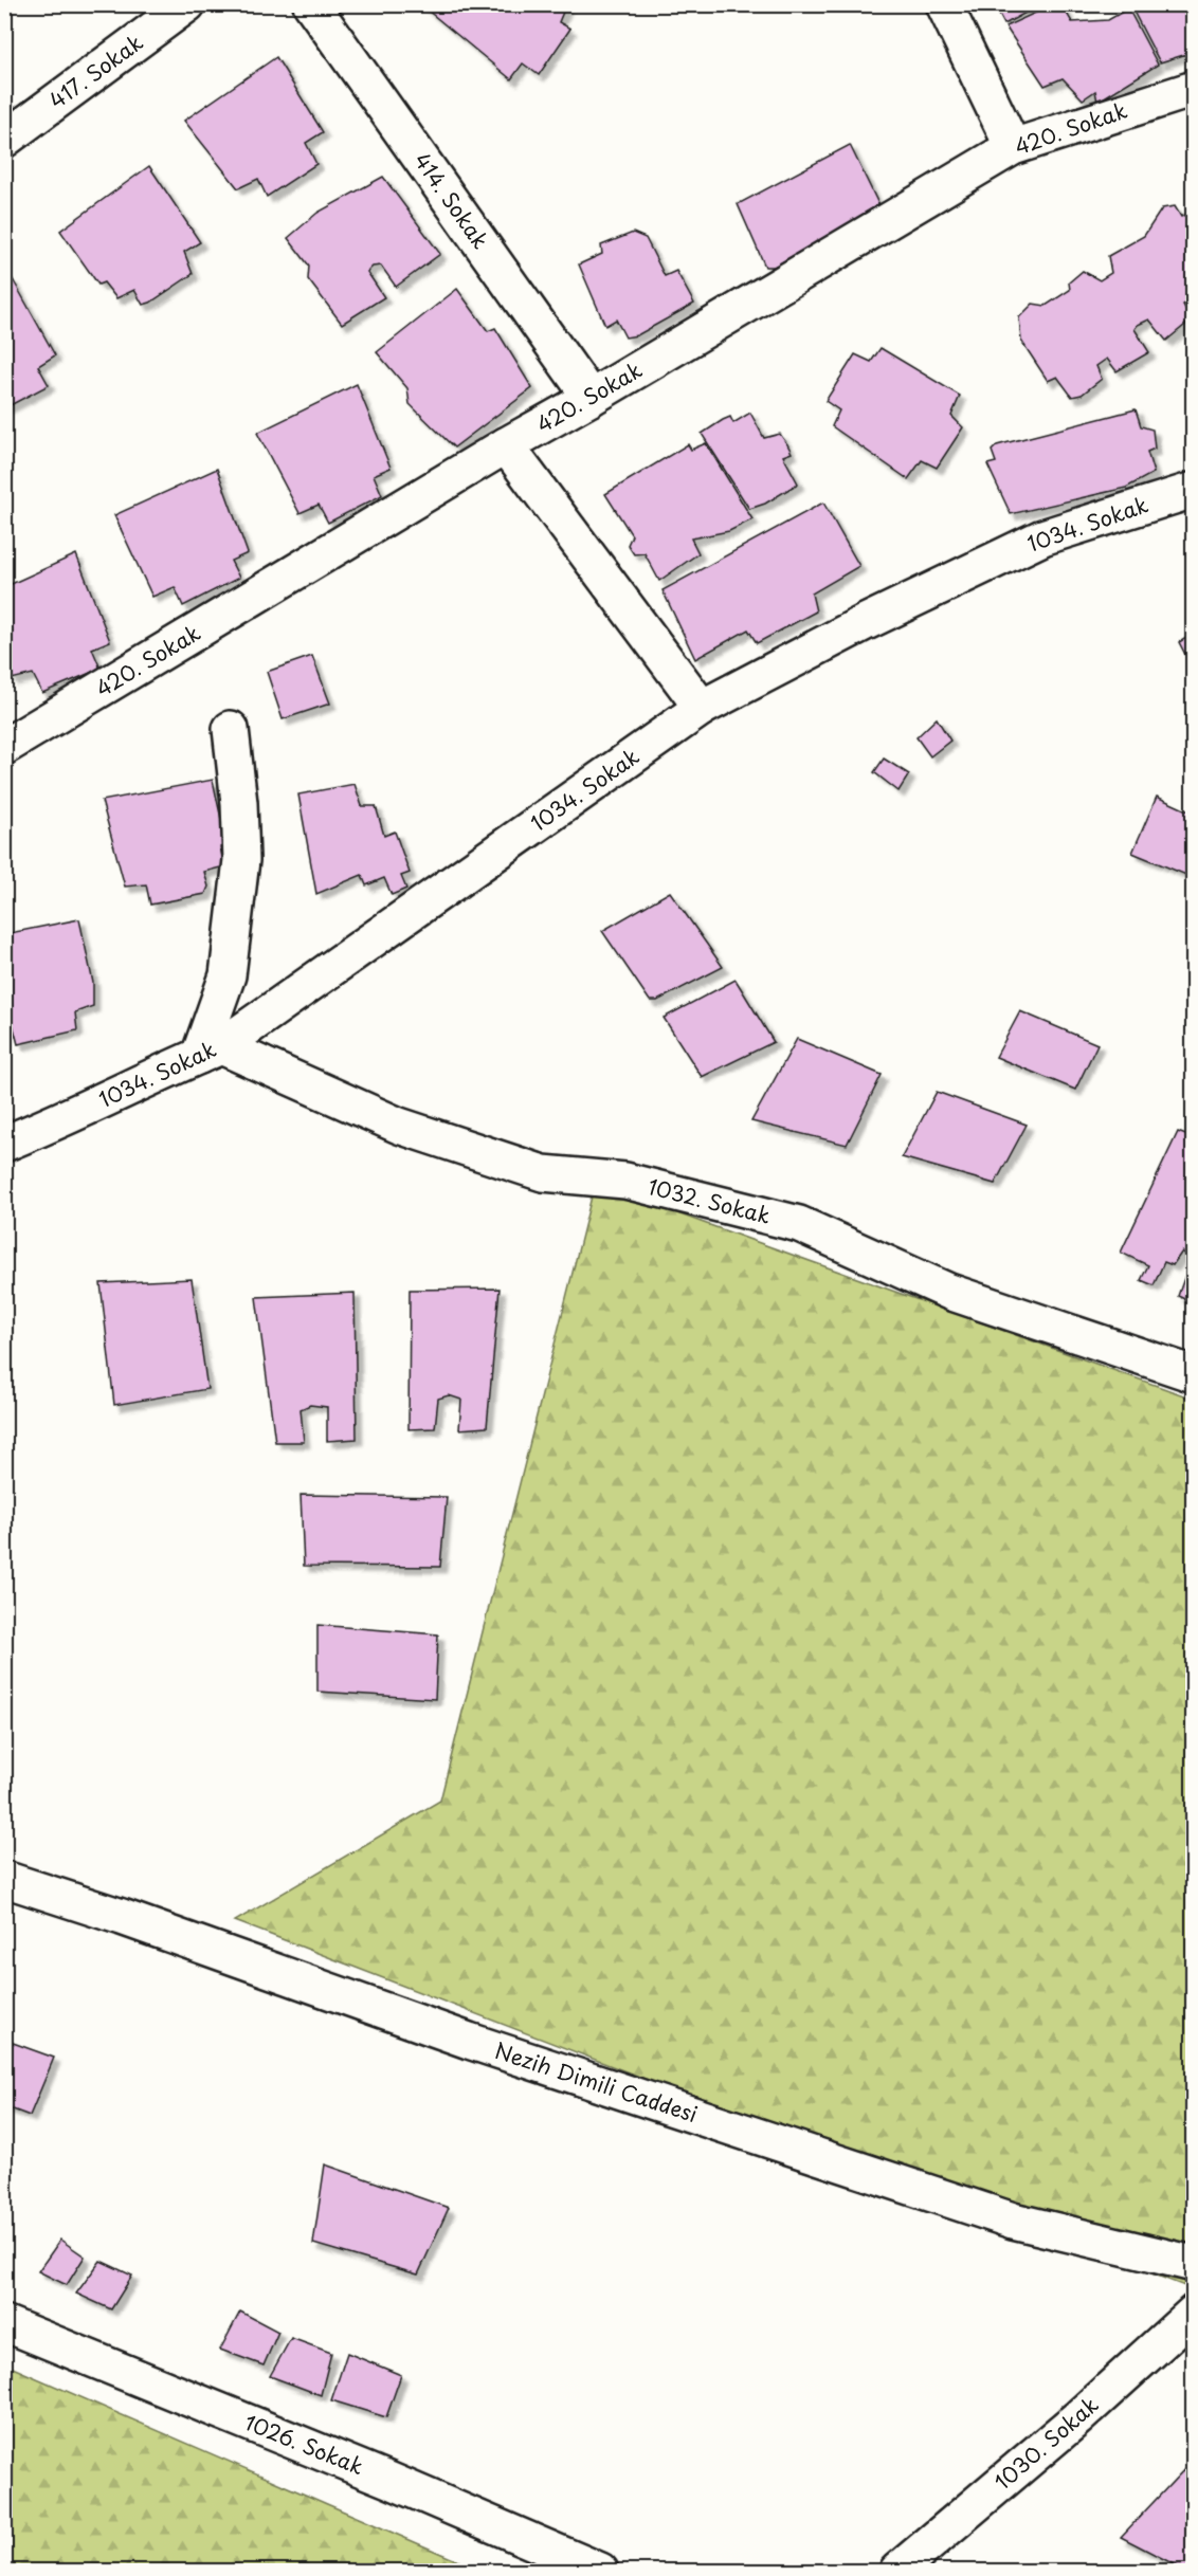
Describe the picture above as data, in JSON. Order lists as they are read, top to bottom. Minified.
{"streets":{"street":["417. Sokak","420. Sokak","414. Sokak","1034. Sokak","1032. Sokak","Nezih Dimili Caddesi","1030. Sokak","1026. Sokak"]},"crossings":[["420. Sokak","414. Sokak"],["1034. Sokak","1032. Sokak"]]}
